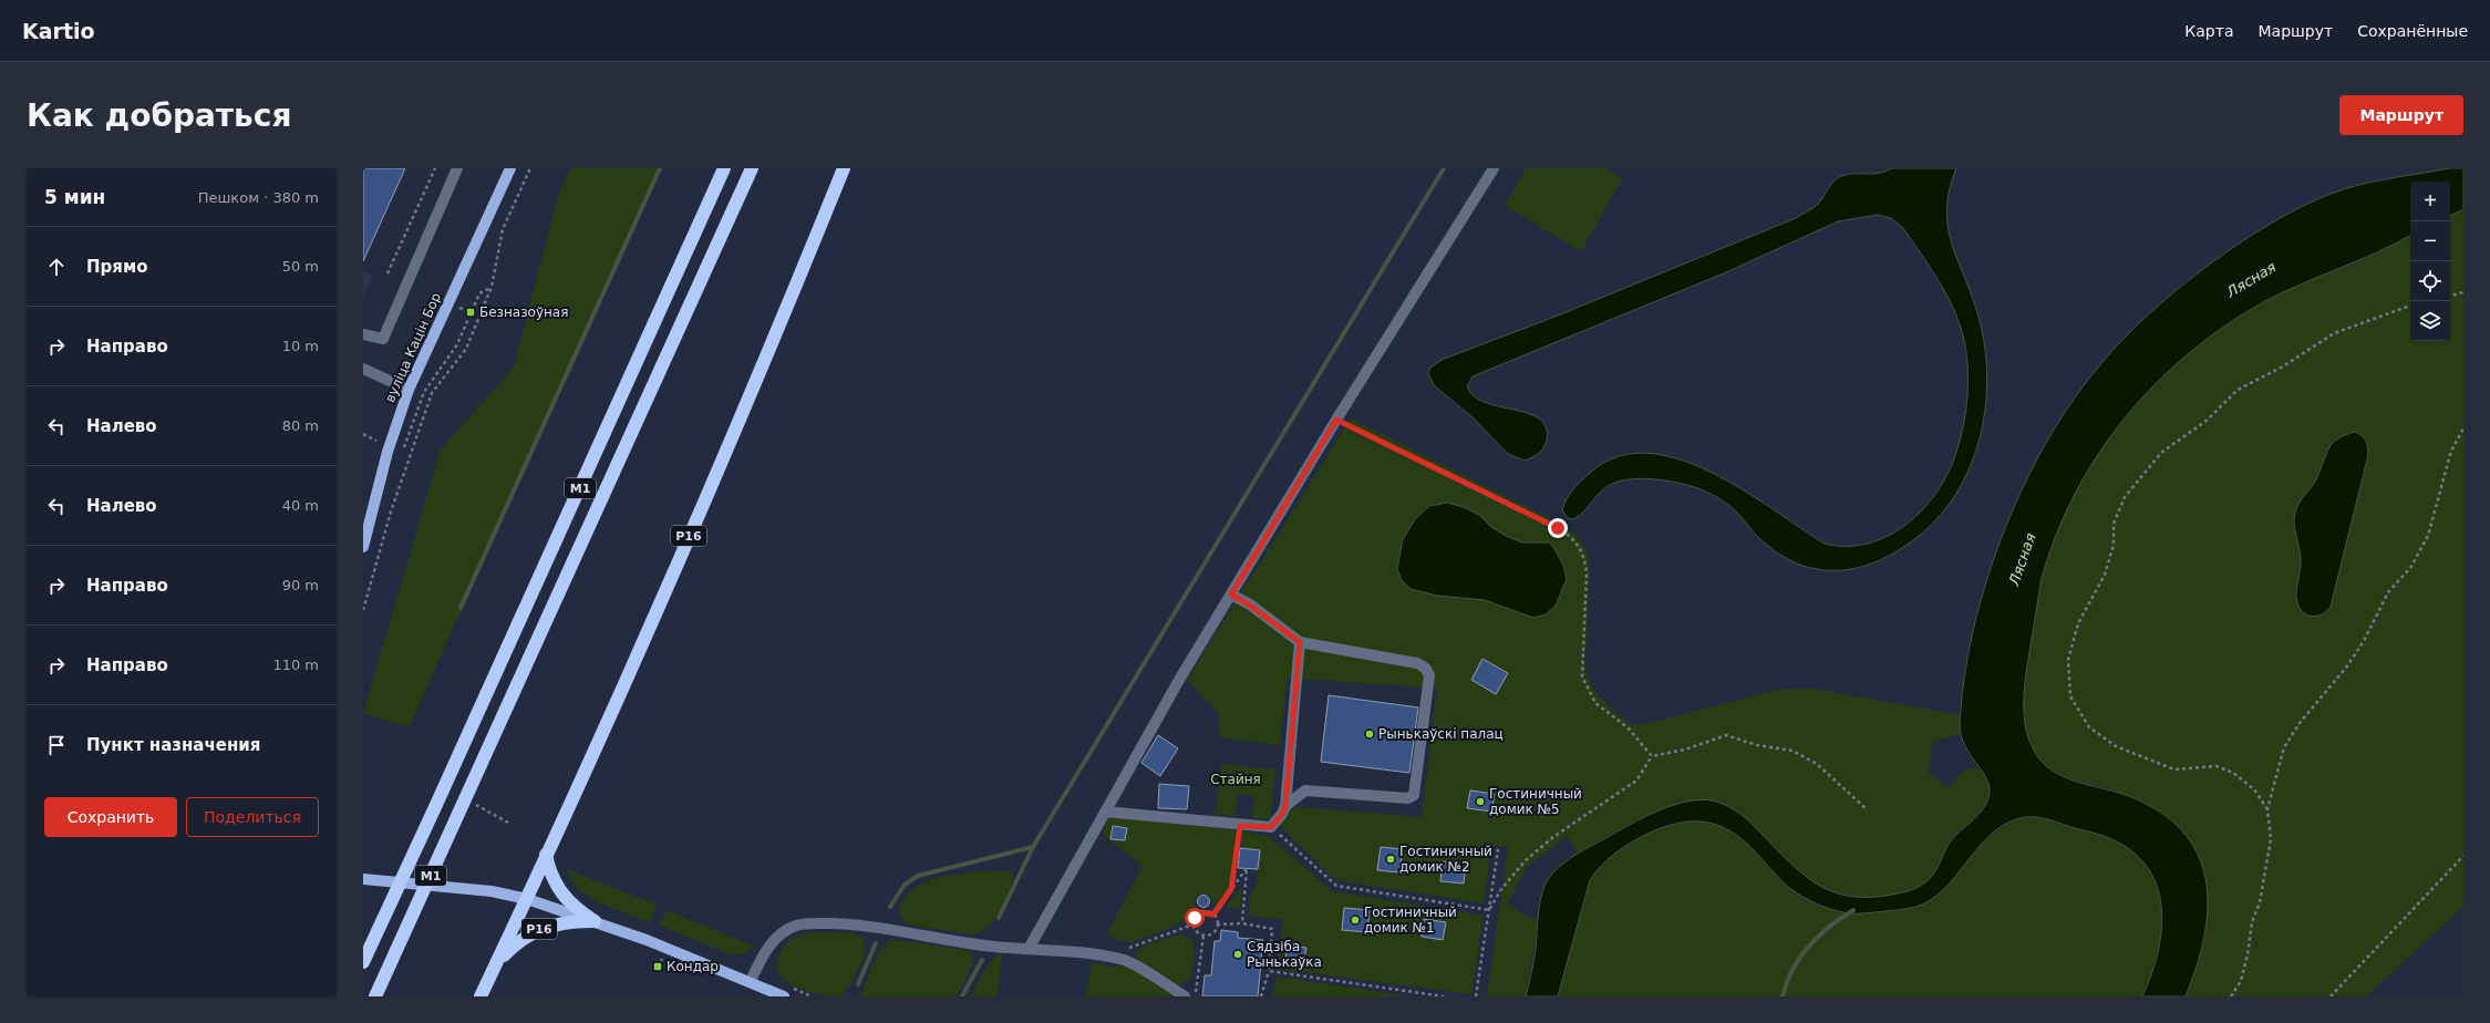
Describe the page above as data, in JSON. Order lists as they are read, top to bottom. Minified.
{"streets":{"highway":["М1","Р16"],"main road":["вуліца Кацін Бор"]},"water":["Лясная"],"parks":["Стайня"],"places":{"transit":["Безназоўная","Кондар"],"other":["Рынькаўскi палац","Гостиничный домик №5","Гостиничный домик №2","Гостиничный домик №1","Сядзіба Рынькаўка"]},"page":{"header":"Kartio","nav":["Карта","Маршрут","Сохранённые"],"buttons":["Маршрут",["Сохранить","Поделиться"]],"title":"Как добраться","heading":["5 мин","Пешком · 380 m"],"map_buttons":["+","−"],"list":[["Прямо","50 m"],["Направо","10 m"],["Налево","80 m"],["Налево","40 m"],["Направо","90 m"],["Направо","110 m"],"Пункт назначения"]}}
